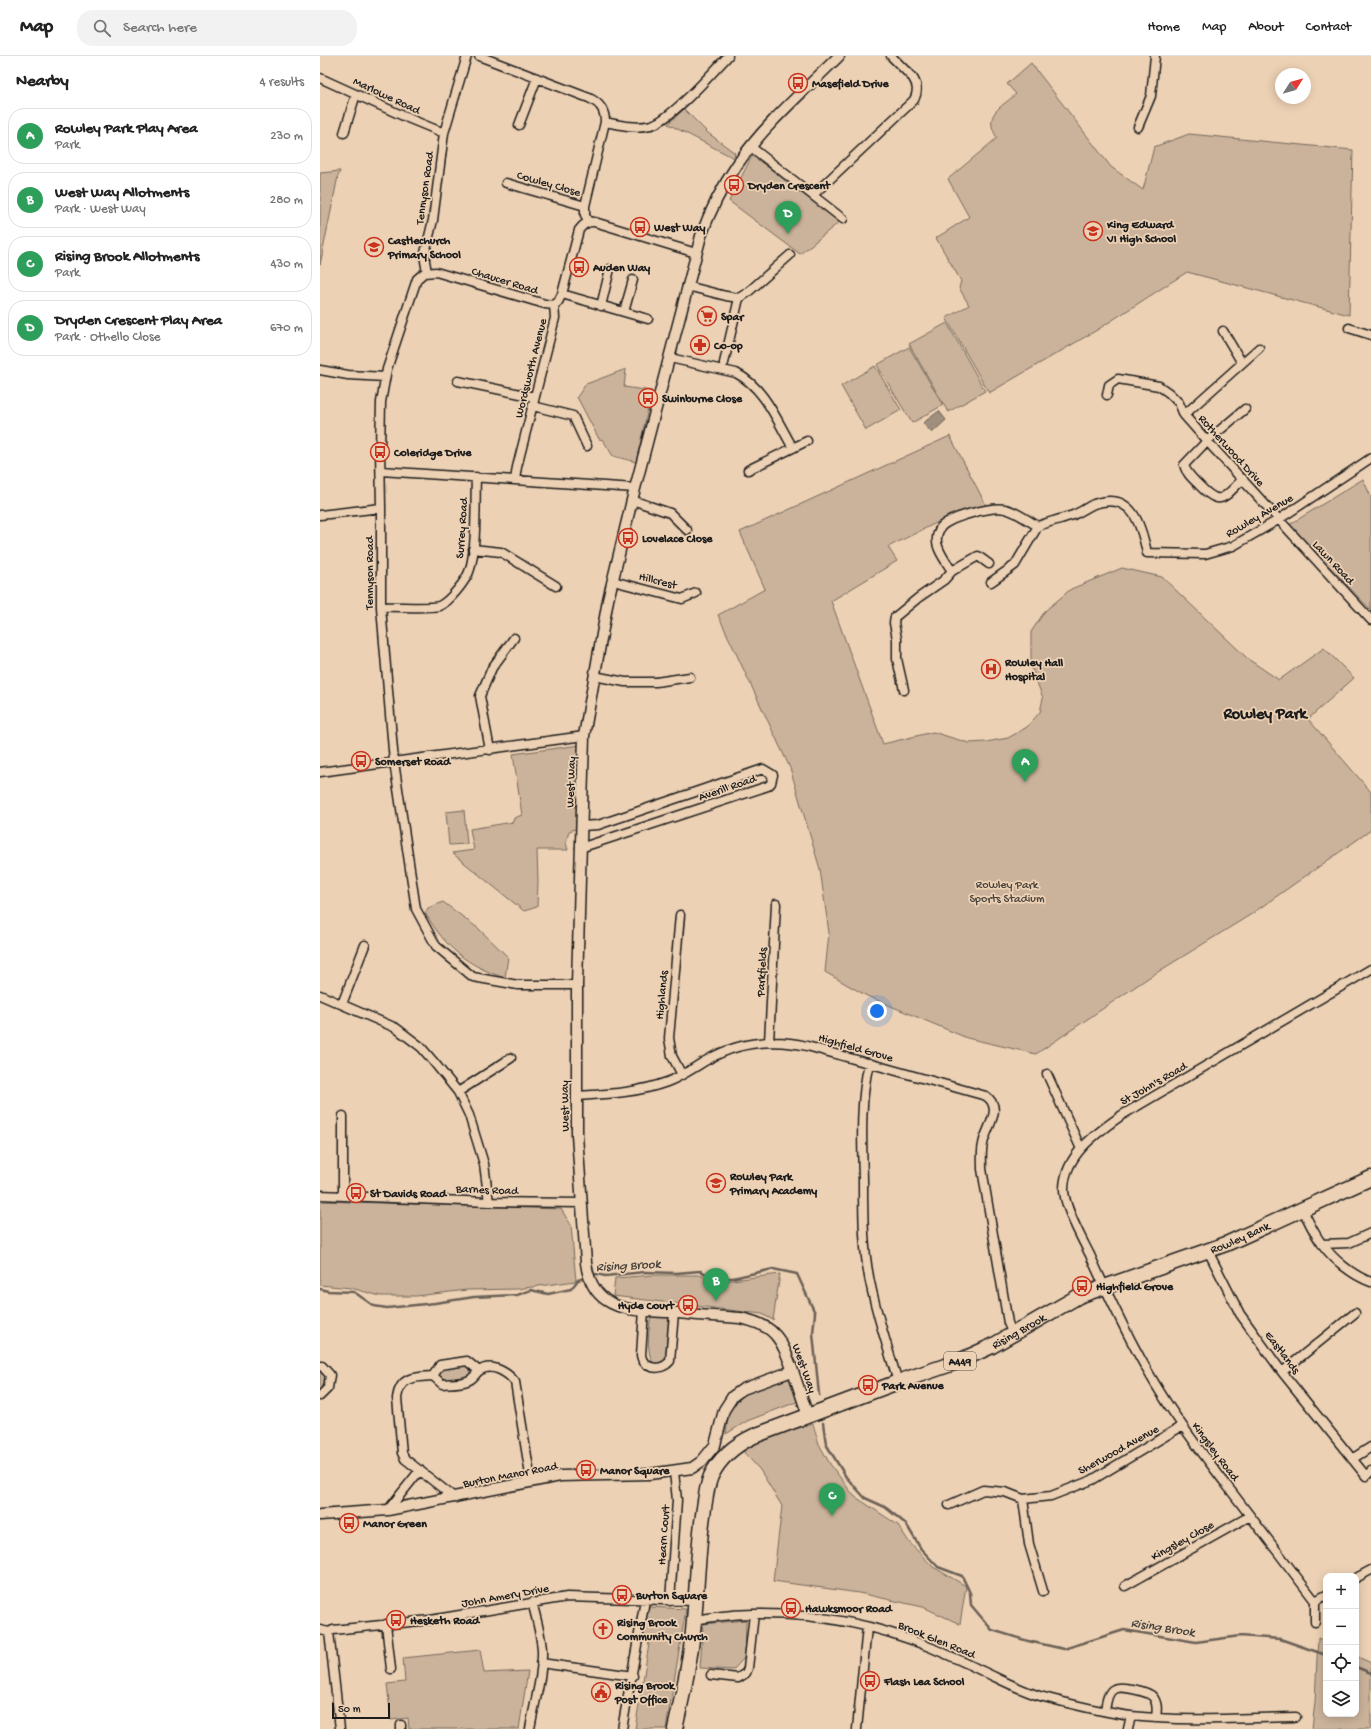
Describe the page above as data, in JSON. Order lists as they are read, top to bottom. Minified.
{"streets":{"highway":["Rowley Bank","Rising Brook","A449"],"street":["Marlowe Road","Cowley Close","Tennyson Road","Chaucer Road","Wordsworth Avenue","Rotherwood Drive","Rowley Avenue","Surrey Road","Lawn Road","Hillcrest","West Way","Averill Road","Parkfields","Highlands","Highfield Grove","St John's Road","Barnes Road","Eastlands","Sherwood Avenue","Kingsley Road","Burton Manor Road","Hearn Court","Kingsley Close","John Amery Drive","Brook Glen Road"]},"crossings":[["Marlowe Road","Tennyson Road"],["Tennyson Road","Chaucer Road"],["Tennyson Road","Surrey Road"],["Tennyson Road","West Way"],["Chaucer Road","Wordsworth Avenue"],["Rotherwood Drive","Rowley Avenue"],["Rotherwood Drive","Lawn Road"],["Rowley Avenue","Lawn Road"],["Hillcrest","West Way"],["West Way","Averill Road"],["West Way","Highfield Grove"],["West Way","Barnes Road"],["West Way","Rising Brook"],["West Way","Burton Manor Road"],["Parkfields","Highfield Grove"],["Highlands","Highfield Grove"],["Highfield Grove","Rising Brook"],["St John's Road","Rowley Bank"],["St John's Road","Rising Brook"],["St John's Road","Kingsley Road"],["Rowley Bank","Rising Brook"],["Rowley Bank","Eastlands"],["Rowley Bank","Kingsley Road"],["Rising Brook","Kingsley Road"],["Rising Brook","John Amery Drive"],["Rising Brook","Brook Glen Road"],["Sherwood Avenue","Kingsley Road"],["Kingsley Road","Kingsley Close"],["Burton Manor Road","Hearn Court"],["Hearn Court","John Amery Drive"]],"districts":["Rowley Park"],"water":["Rising Brook"],"parks":["Rowley Park Sports Stadium"],"places":{"bus stop":["Masefield Drive","Dryden Crescent","West Way","Auden Way","Swinburne Close","Coleridge Drive","Lovelace Close","Somerset Road","St Davids Road","Highfield Grove","Hyde Court","Park Avenue","Manor Square","Manor Green","Burton Square","Hawksmoor Road","Hesketh Road","Flash Lea School"],"school or university":["King Edward VI High School","Castlechurch Primary School","Rowley Park Primary Academy"],"supermarket":["Spar"],"pharmacy":["Co-op"],"hospital":["Rowley Hall Hospital"],"church":["Rising Brook Community Church"],"public building":["Rising Brook Post Office"]},"scale_bar":"50 m","north":"top right","page":{"header":"Map","search":"Search here","nav":["Home","Map","About","Contact"],"heading":["Nearby","4 results"],"list":[{"mark":"A","name":"Rowley Park Play Area","note":"Park","value":"230 m"},{"mark":"B","name":"West Way Allotments","note":"Park · West Way","value":"280 m"},{"mark":"C","name":"Rising Brook Allotments","note":"Park","value":"430 m"},{"mark":"D","name":"Dryden Crescent Play Area","note":"Park · Othello Close","value":"670 m"}],"pins":["D","A","B","C"],"map_buttons":["+","−"],"scale":"50 m"}}
